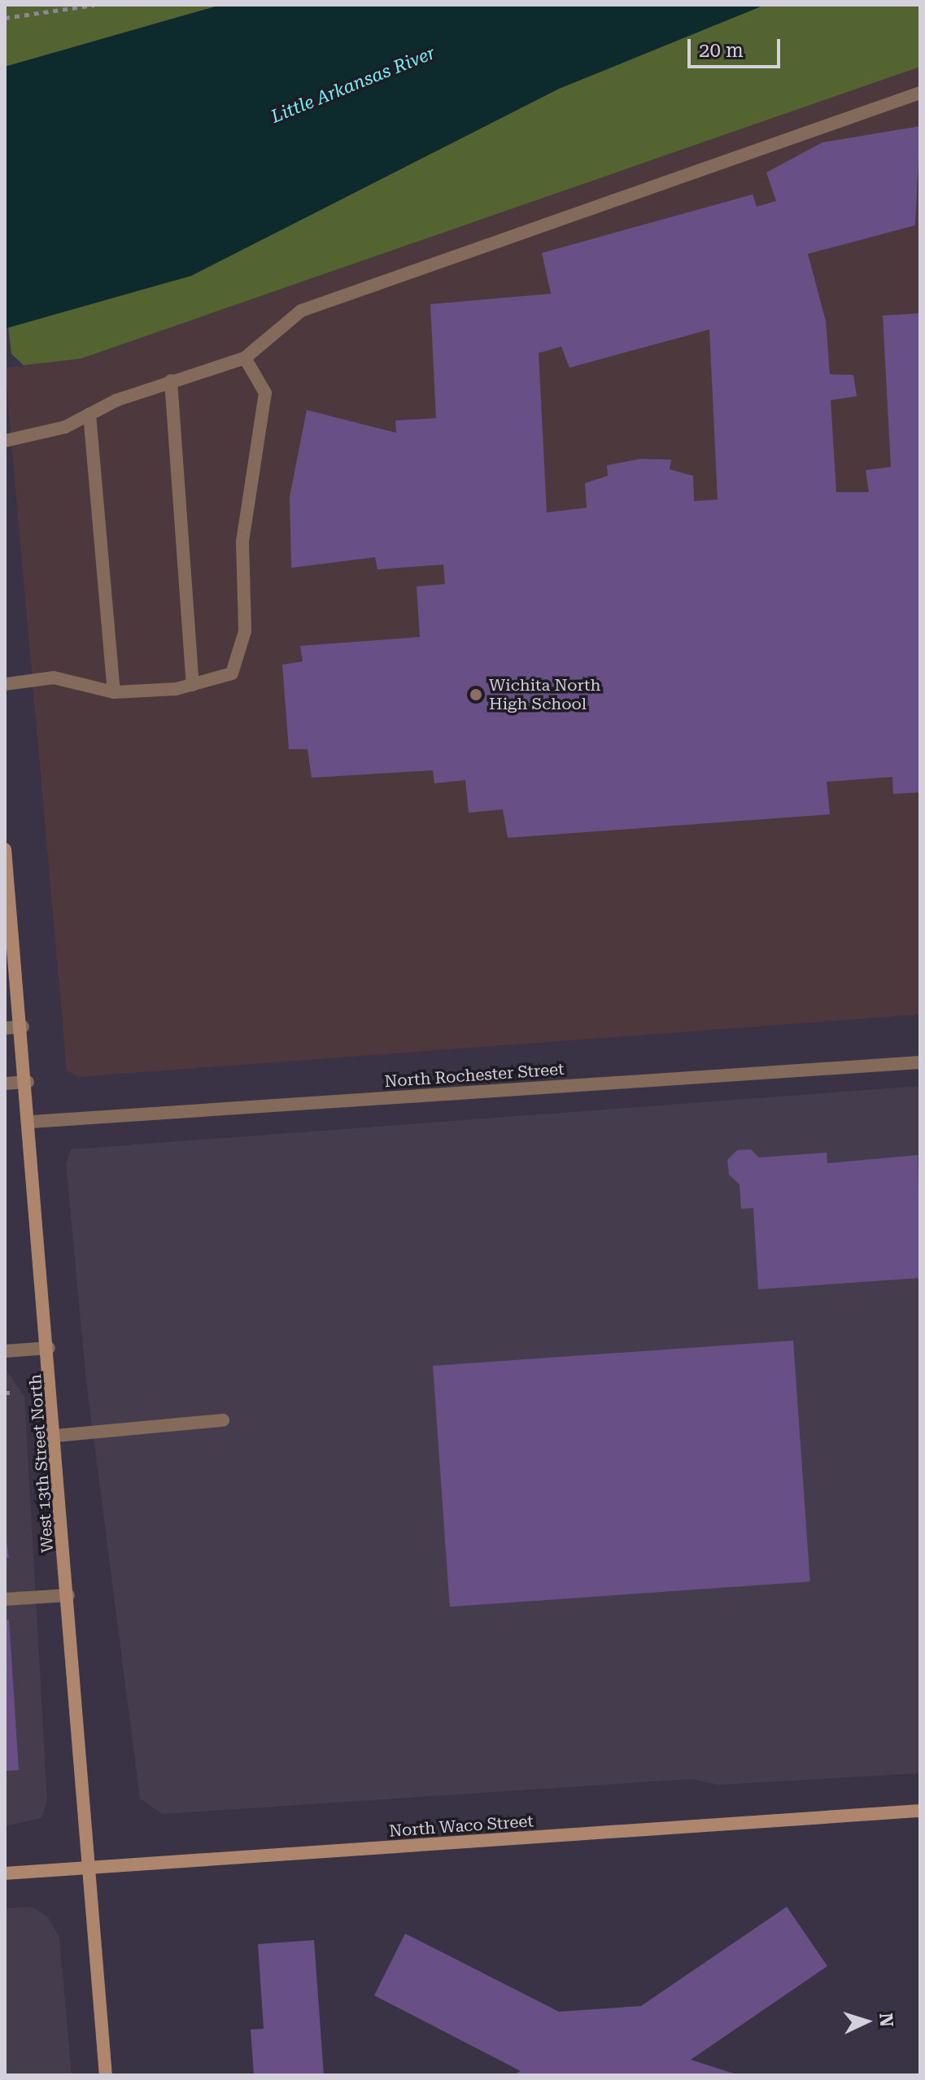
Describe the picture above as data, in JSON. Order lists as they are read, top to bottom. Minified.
{"streets":{"street":["North Rochester Street","West 13th Street North","North Waco Street"]},"crossings":[["North Rochester Street","West 13th Street North"],["West 13th Street North","North Waco Street"]],"water":["Little Arkansas River"],"places":["Wichita North High School"],"scale_bar":"20 m","north":"right"}
